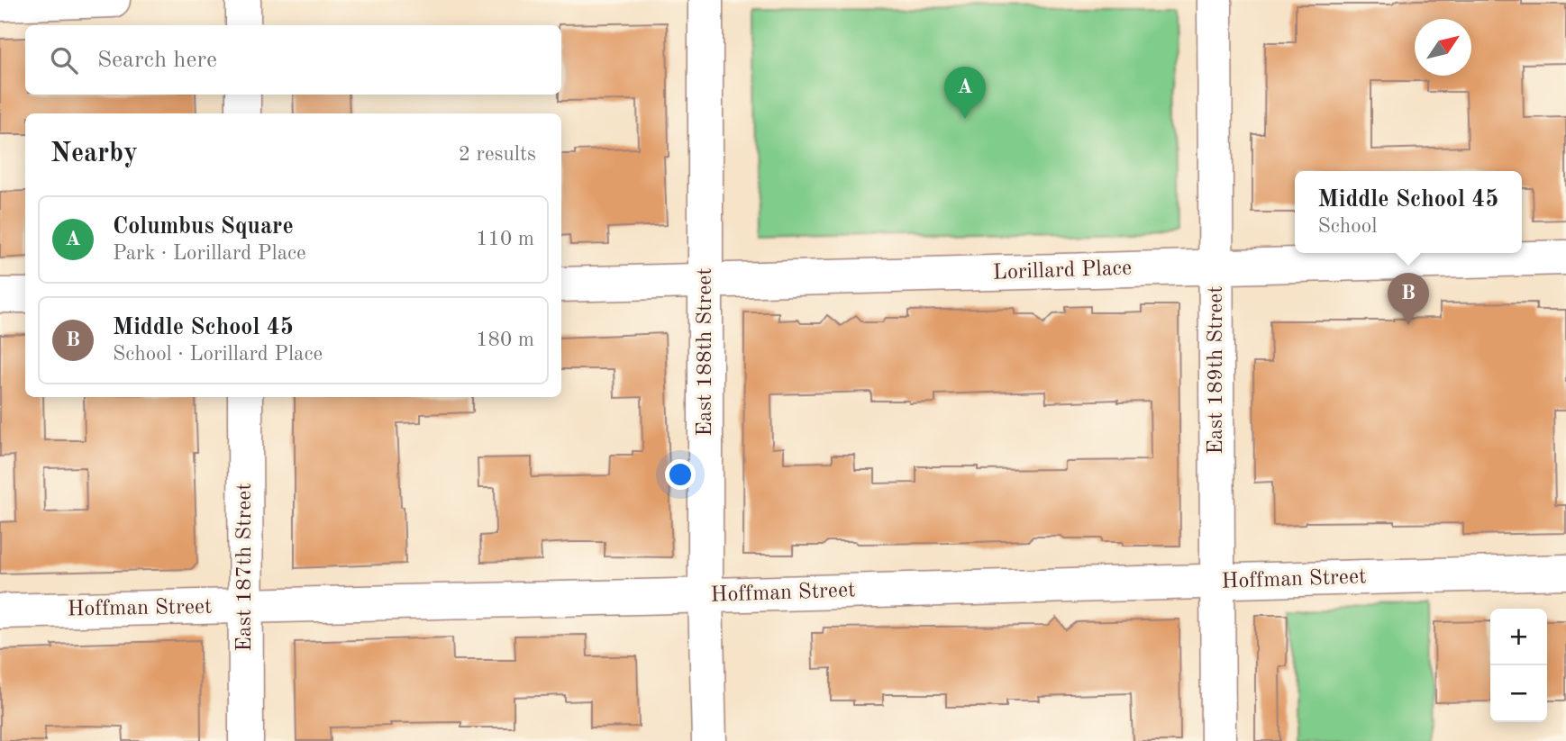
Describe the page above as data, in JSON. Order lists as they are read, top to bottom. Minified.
{"streets":{"street":["Lorillard Place","East 188th Street","East 189th Street","East 187th Street","Hoffman Street"]},"crossings":[["Lorillard Place","East 188th Street"],["Lorillard Place","East 189th Street"],["East 188th Street","Hoffman Street"],["East 189th Street","Hoffman Street"],["East 187th Street","Hoffman Street"]],"north":"top right","page":{"search":"Search here","pins":["A","B"],"heading":["Nearby","2 results"],"popup":["Middle School 45","School"],"list":[{"mark":"A","name":"Columbus Square","note":"Park · Lorillard Place","value":"110 m"},{"mark":"B","name":"Middle School 45","note":"School · Lorillard Place","value":"180 m"}],"map_buttons":["+","−"]}}
